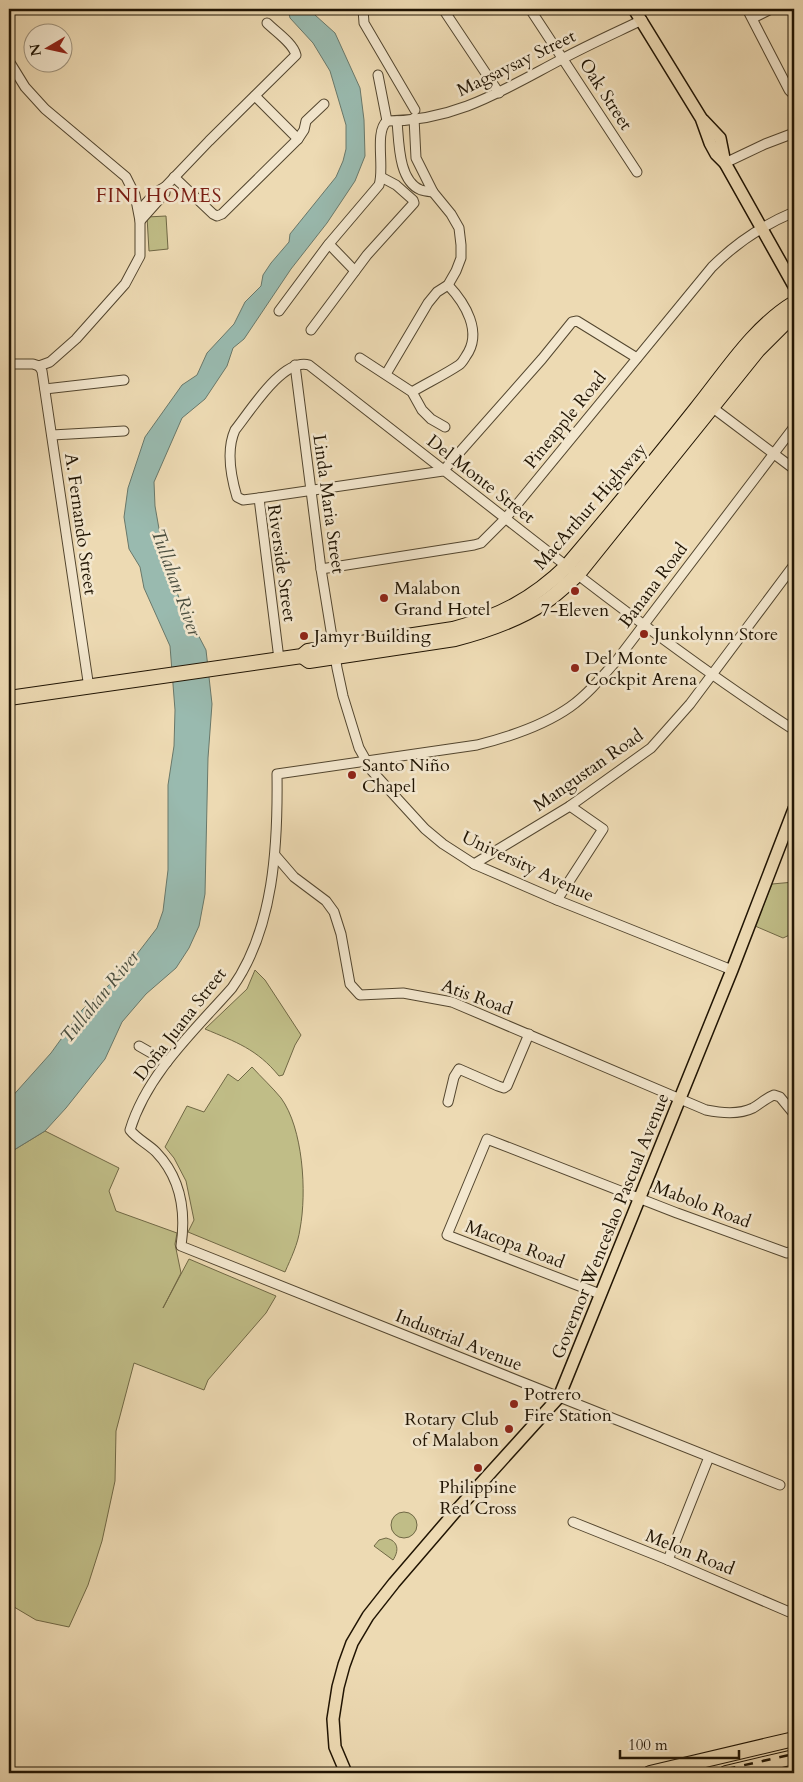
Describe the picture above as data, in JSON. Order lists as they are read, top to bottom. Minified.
{"streets":{"highway":["MacArthur Highway"],"main road":["Governor Wenceslao Pascual Avenue"],"street":["Magsaysay Street","Oak Street","Pineapple Road","Del Monte Street","Linda Maria Street","A. Fernando Street","Riverside Street","Banana Road","Mangustan Road","University Avenue","Atis Road","Doña Juana Street","Mabolo Road","Macopa Road","Industrial Avenue","Melon Road"]},"crossings":[["Magsaysay Street","Oak Street"],["Pineapple Road","Del Monte Street"],["Pineapple Road","Linda Maria Street"],["Del Monte Street","Linda Maria Street"],["Del Monte Street","MacArthur Highway"],["Del Monte Street","Riverside Street"],["Del Monte Street","Banana Road"],["Del Monte Street","Mangustan Road"],["Linda Maria Street","MacArthur Highway"],["Linda Maria Street","Riverside Street"],["Linda Maria Street","University Avenue"],["MacArthur Highway","A. Fernando Street"],["MacArthur Highway","Riverside Street"],["MacArthur Highway","University Avenue"],["Banana Road","University Avenue"],["Banana Road","Doña Juana Street"],["Mangustan Road","University Avenue"],["University Avenue","Governor Wenceslao Pascual Avenue"],["Atis Road","Doña Juana Street"],["Atis Road","Governor Wenceslao Pascual Avenue"],["Doña Juana Street","Industrial Avenue"],["Mabolo Road","Governor Wenceslao Pascual Avenue"],["Mabolo Road","Macopa Road"],["Governor Wenceslao Pascual Avenue","Macopa Road"],["Governor Wenceslao Pascual Avenue","Industrial Avenue"]],"districts":["FINI HOMES"],"water":["Tullahan River"],"places":["7-Eleven","Malabon Grand Hotel","Junkolynn Store","Jamyr Building","Del Monte Cockpit Arena","Santo Niño Chapel","Potrero Fire Station","Rotary Club of Malabon","Philippine Red Cross"],"scale_bar":"100 m","north":"left"}
